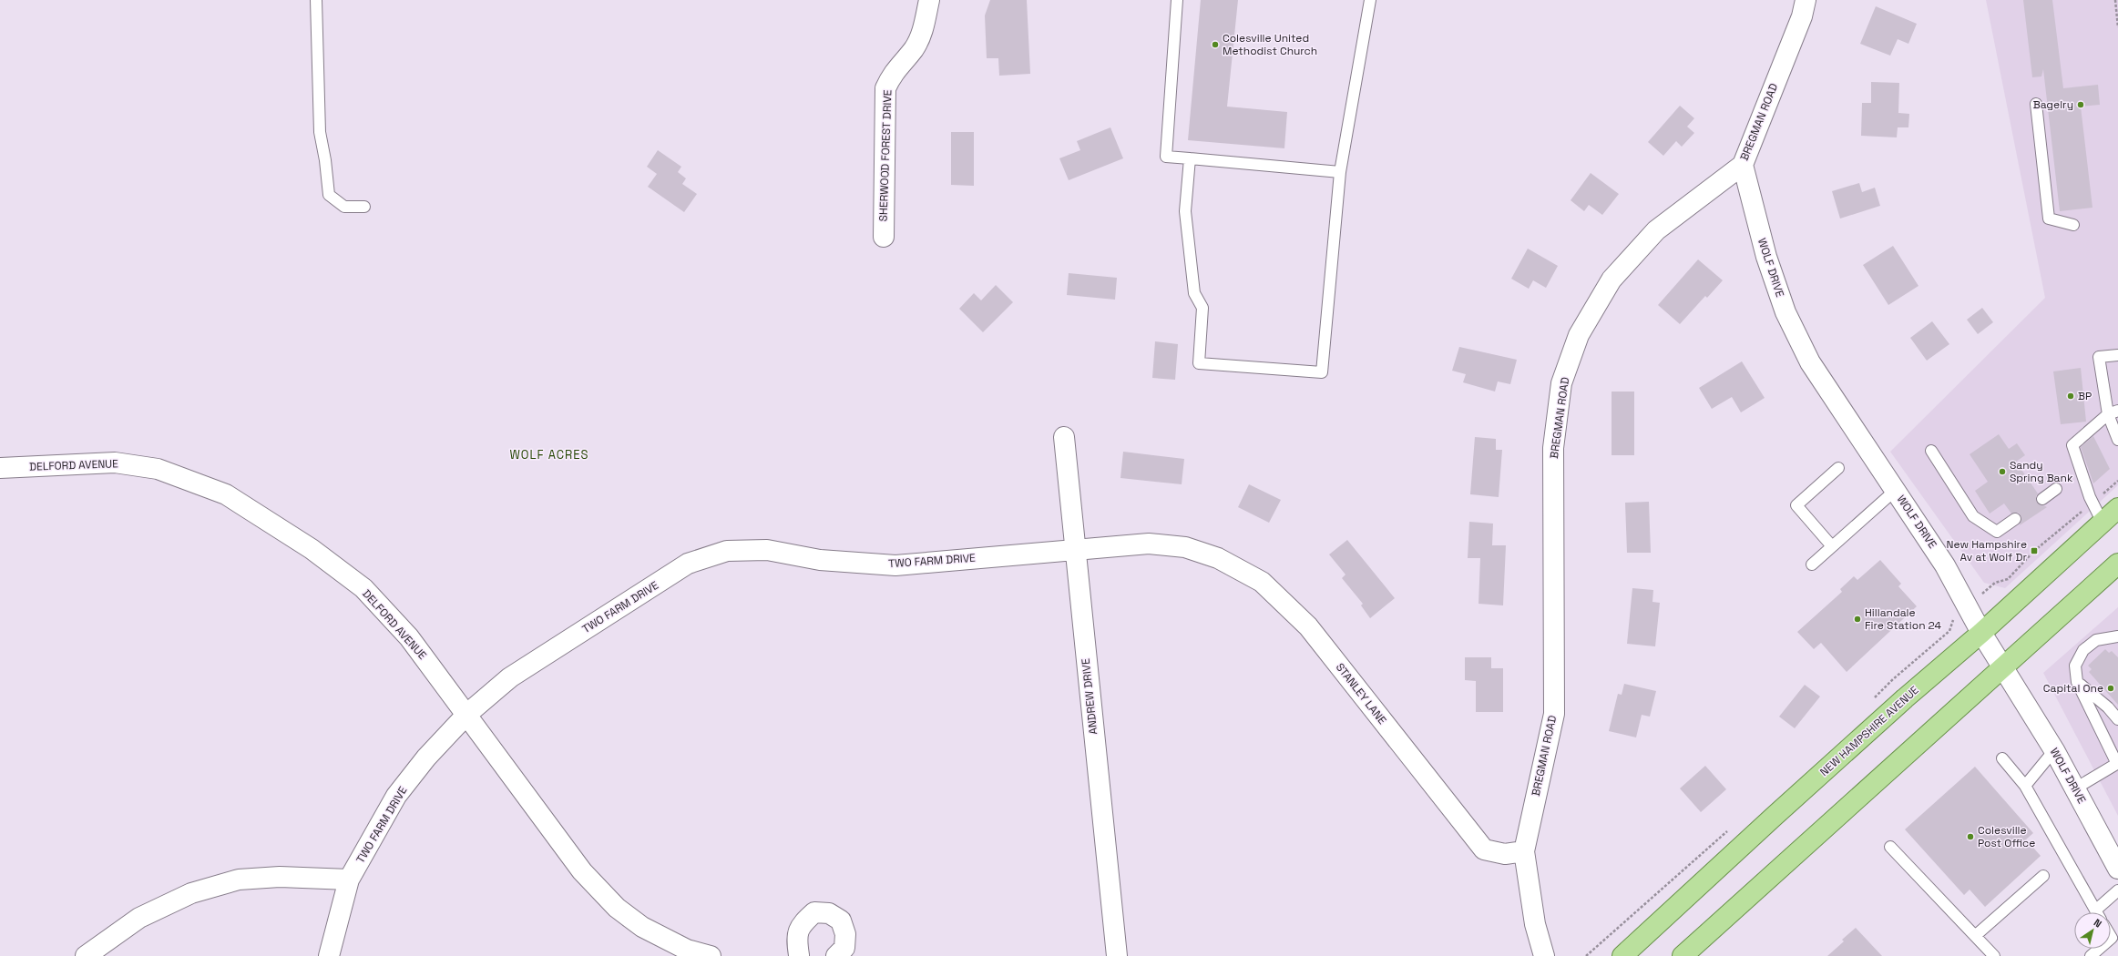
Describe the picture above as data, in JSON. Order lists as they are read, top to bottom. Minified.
{"streets":{"main road":["NEW HAMPSHIRE AVENUE"],"street":["BREGMAN ROAD","SHERWOOD FOREST DRIVE","WOLF DRIVE","DELFORD AVENUE","TWO FARM DRIVE","STANLEY LANE","ANDREW DRIVE"]},"crossings":[["BREGMAN ROAD","WOLF DRIVE"],["BREGMAN ROAD","STANLEY LANE"],["WOLF DRIVE","NEW HAMPSHIRE AVENUE"],["DELFORD AVENUE","TWO FARM DRIVE"],["TWO FARM DRIVE","STANLEY LANE"],["TWO FARM DRIVE","ANDREW DRIVE"],["STANLEY LANE","ANDREW DRIVE"]],"districts":["WOLF ACRES"],"places":{"other":["Colesville United Methodist Church","Bagelry","BP","Sandy Spring Bank","Hillandale Fire Station 24","Capital One","Colesville Post Office"],"transit":["New Hampshire Av at Wolf Dr"]},"north":"top right"}
